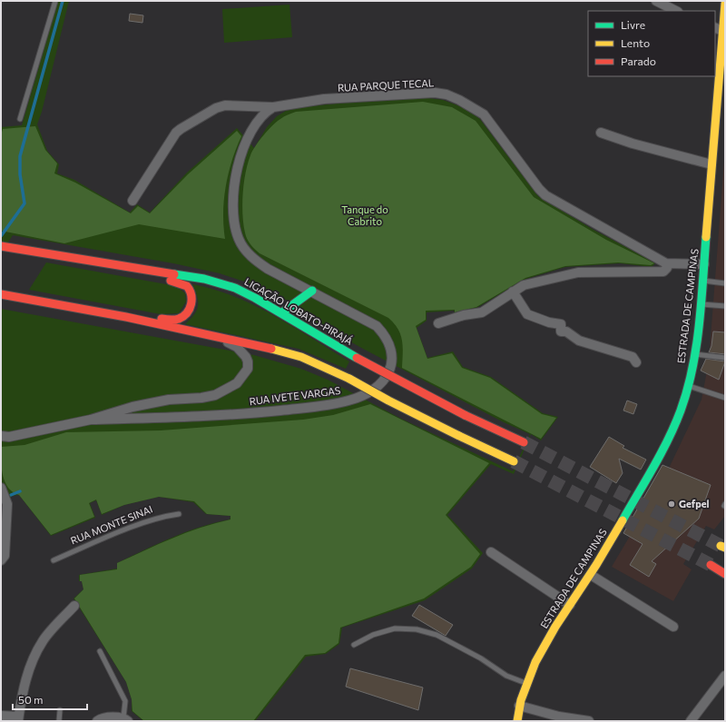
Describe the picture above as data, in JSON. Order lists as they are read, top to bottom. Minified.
{"streets":{"main road":["ESTRADA DE CAMPINAS","LIGAÇÃO LOBATO-PIRAJÁ"],"street":["RUA PARQUE TECAL","RUA IVETE VARGAS"],"lane":["RUA MONTE SINAI"]},"crossings":[["RUA PARQUE TECAL","ESTRADA DE CAMPINAS"],["RUA PARQUE TECAL","RUA IVETE VARGAS"]],"parks":["Tanque do Cabrito"],"places":["Gefpel"],"legend":["Livre","Lento","Parado"],"scale_bar":"50 m"}
